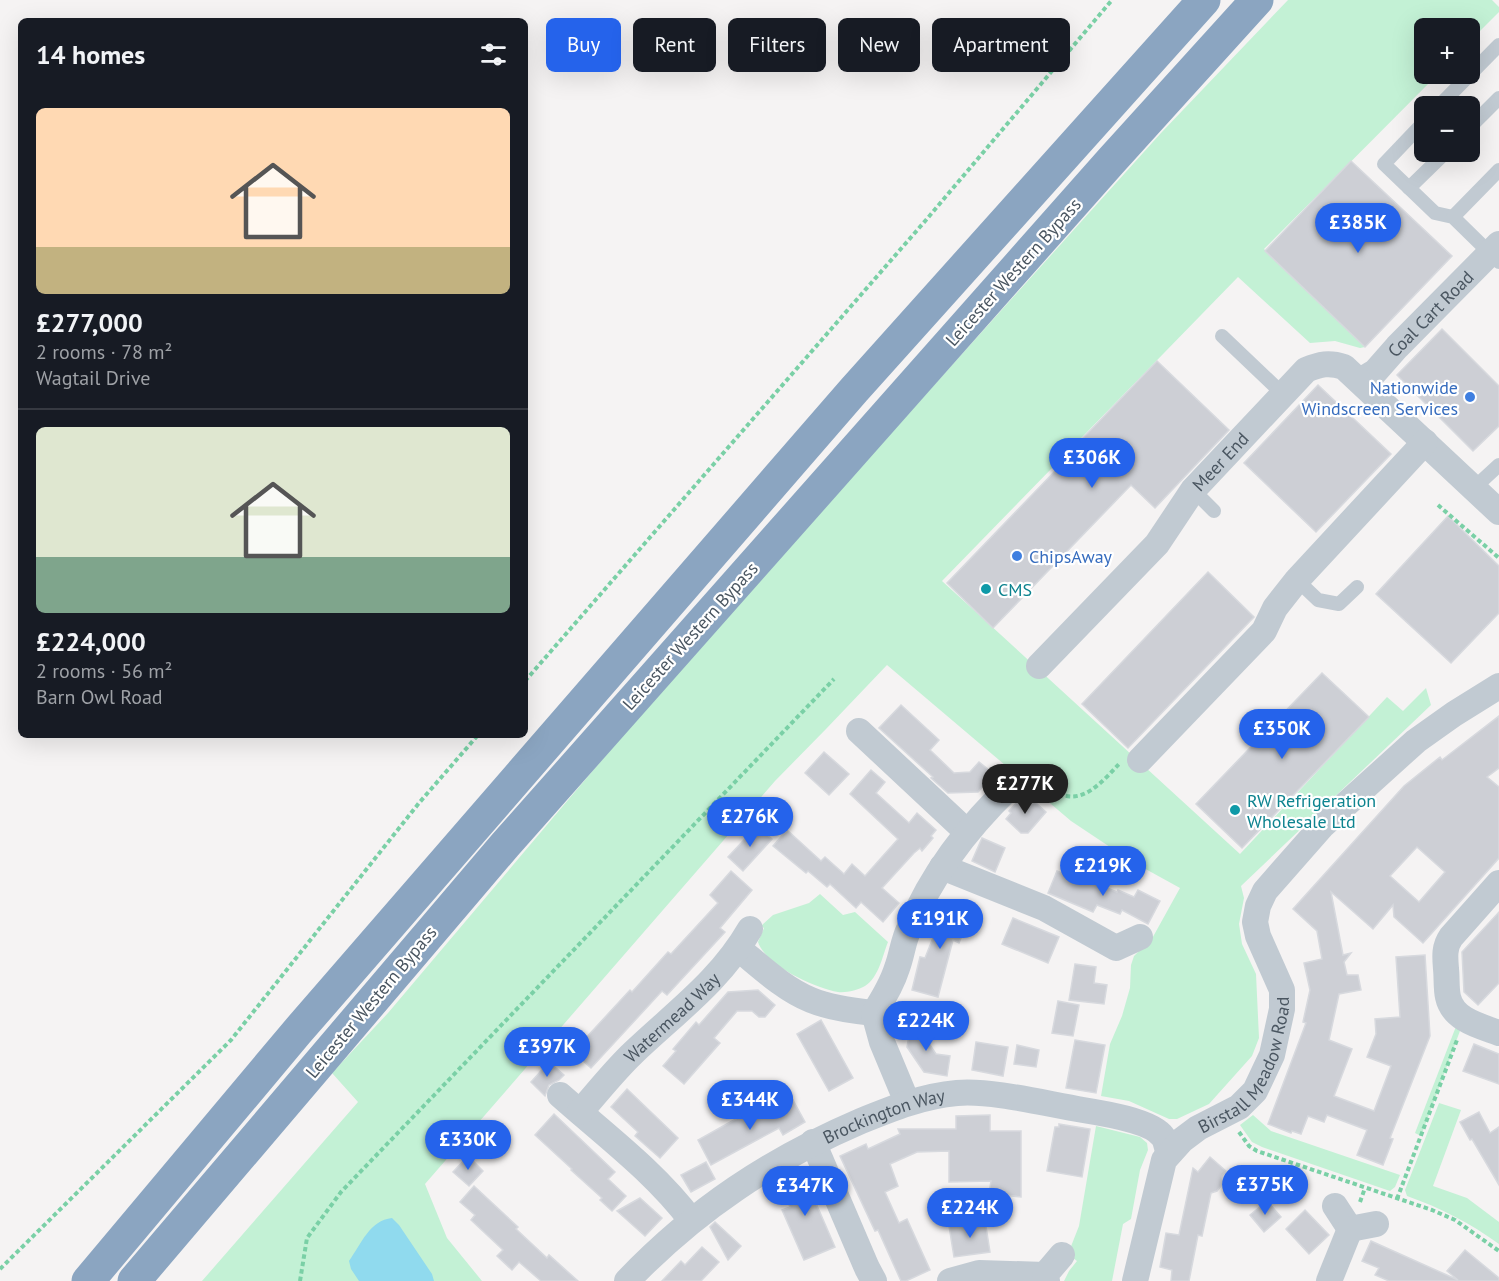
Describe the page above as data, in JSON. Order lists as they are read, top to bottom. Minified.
{"streets":{"highway":["Leicester Western Bypass"],"street":["Coal Cart Road","Meer End","Watermead Way","Birstall Meadow Road","Brockington Way"]},"crossings":[["Coal Cart Road","Meer End"],["Birstall Meadow Road","Brockington Way"]],"places":["Nationwide Windscreen Services","ChipsAway","CMS","RW Refrigeration Wholesale Ltd"],"page":{"map_buttons":["+","−"],"chip":["Buy","Rent","Filters","New","Apartment"],"heading":"14 homes","list":[{"name":"£277,000","note":"2 rooms · 78 m² · Wagtail Drive"},{"name":"£224,000","note":"2 rooms · 56 m² · Barn Owl Road"}],"price":["£385K","£306K","£350K","£277K","£276K","£219K","£191K","£224K","£397K","£344K","£330K","£375K","£347K","£224K"]}}
